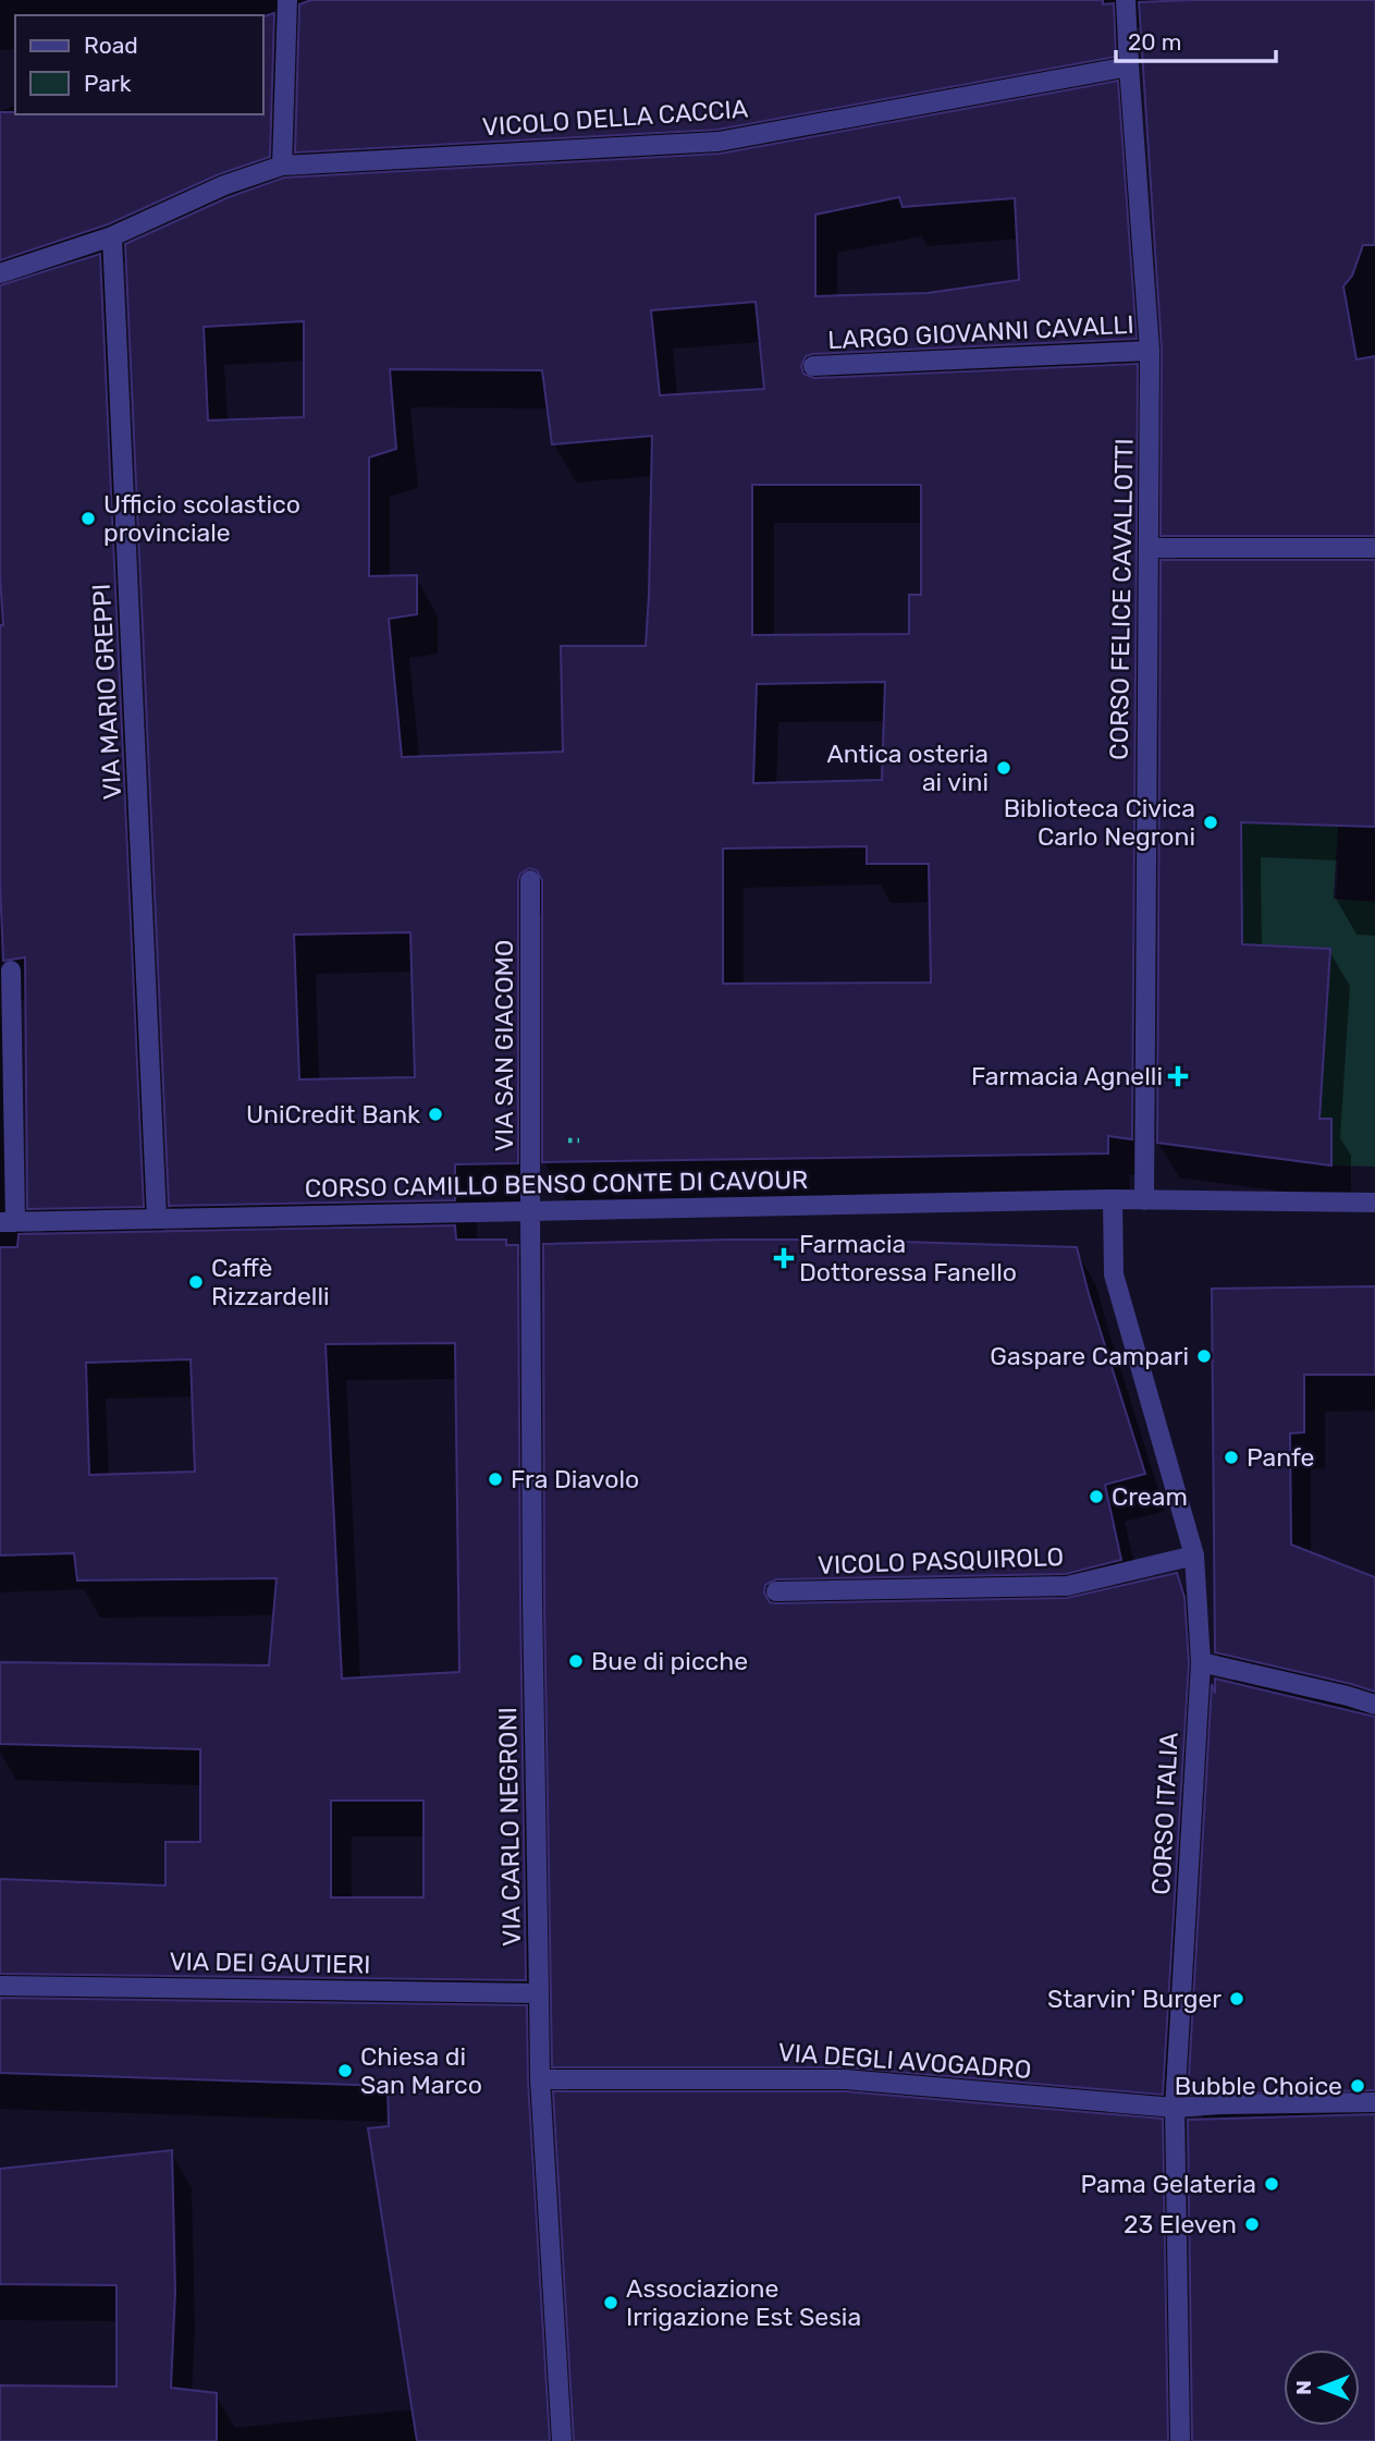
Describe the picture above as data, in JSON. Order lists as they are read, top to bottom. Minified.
{"streets":{"street":["VICOLO DELLA CACCIA","LARGO GIOVANNI CAVALLI","CORSO FELICE CAVALLOTTI","VIA MARIO GREPPI","VIA SAN GIACOMO","CORSO CAMILLO BENSO CONTE DI CAVOUR","VICOLO PASQUIROLO","CORSO ITALIA","VIA CARLO NEGRONI","VIA DEI GAUTIERI","VIA DEGLI AVOGADRO"]},"crossings":[["VICOLO DELLA CACCIA","CORSO FELICE CAVALLOTTI"],["LARGO GIOVANNI CAVALLI","CORSO FELICE CAVALLOTTI"],["CORSO FELICE CAVALLOTTI","CORSO CAMILLO BENSO CONTE DI CAVOUR"],["VIA MARIO GREPPI","CORSO CAMILLO BENSO CONTE DI CAVOUR"],["VIA SAN GIACOMO","CORSO CAMILLO BENSO CONTE DI CAVOUR"],["VIA SAN GIACOMO","VIA CARLO NEGRONI"],["CORSO CAMILLO BENSO CONTE DI CAVOUR","CORSO ITALIA"],["CORSO CAMILLO BENSO CONTE DI CAVOUR","VIA CARLO NEGRONI"],["VICOLO PASQUIROLO","CORSO ITALIA"],["CORSO ITALIA","VIA DEGLI AVOGADRO"],["VIA CARLO NEGRONI","VIA DEI GAUTIERI"],["VIA CARLO NEGRONI","VIA DEGLI AVOGADRO"]],"places":{"other":["Ufficio scolastico provinciale","Antica osteria ai vini","Biblioteca Civica Carlo Negroni","UniCredit Bank","Caffè Rizzardelli","Gaspare Campari","Panfe","Fra Diavolo","Cream","Bue di picche","Starvin' Burger","Chiesa di San Marco","Bubble Choice","Pama Gelateria","23 Eleven","Associazione Irrigazione Est Sesia"],"health":["Farmacia Agnelli","Farmacia Dottoressa Fanello"]},"legend":["Road","Park"],"scale_bar":"20 m","north":"left"}
